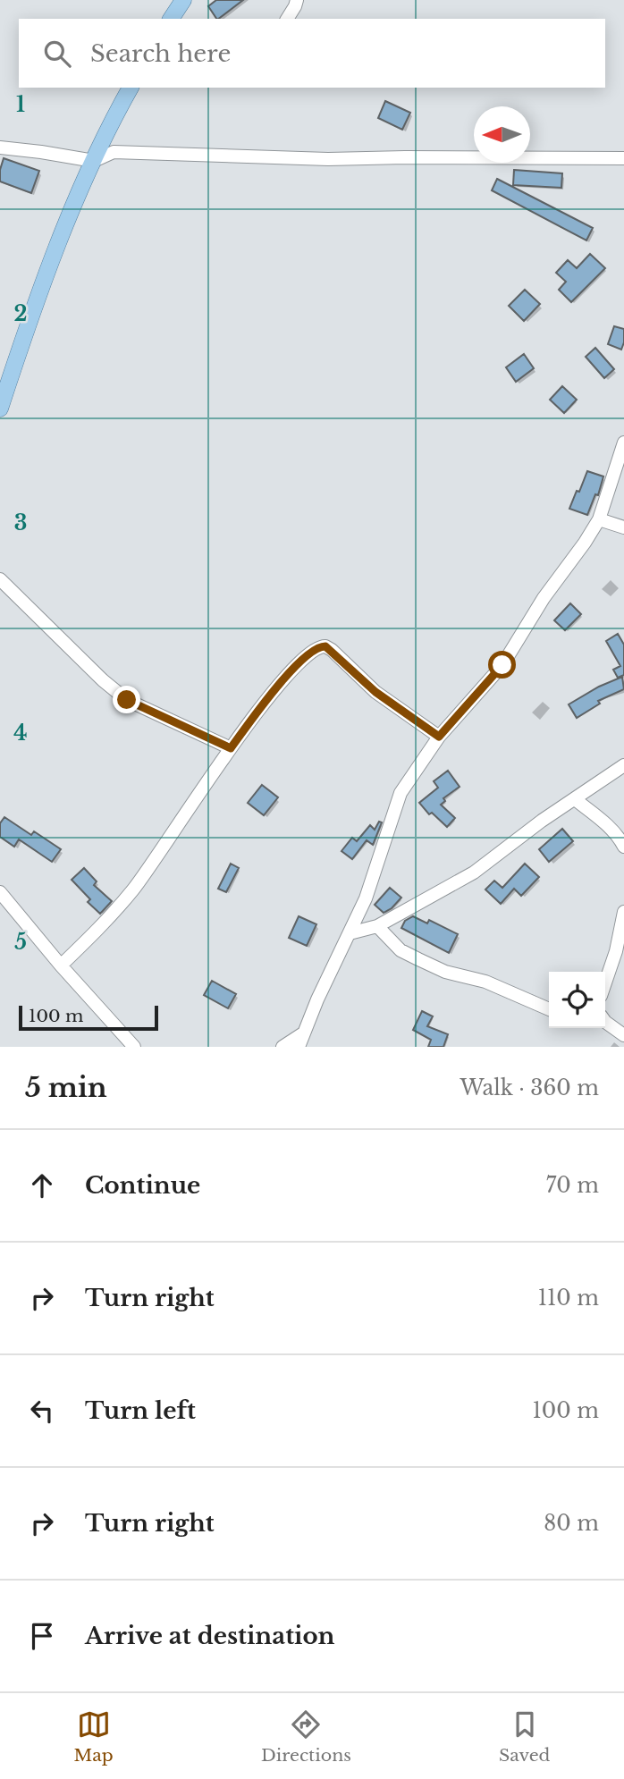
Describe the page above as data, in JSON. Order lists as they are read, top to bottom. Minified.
{"scale_bar":"100 m","north":"left","page":{"search":"Search here","scale":"100 m","heading":["5 min","Walk · 360 m"],"list":[["Continue","70 m"],["Turn right","110 m"],["Turn left","100 m"],["Turn right","80 m"],"Arrive at destination"],"nav":["Map","Directions","Saved"]},"grid":{"rows":["1","2","3","4","5"]}}
